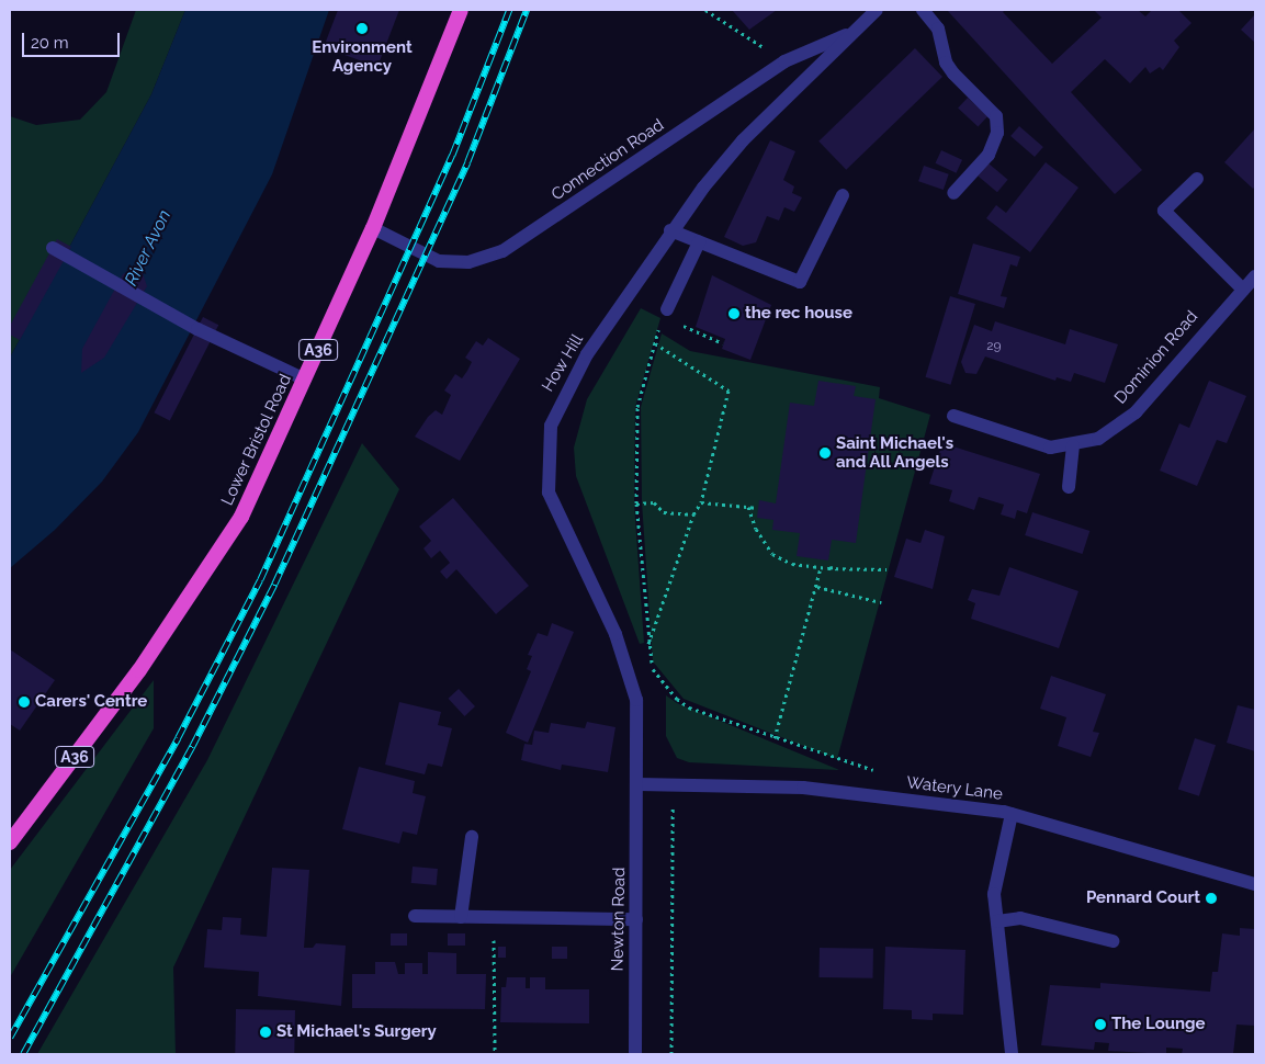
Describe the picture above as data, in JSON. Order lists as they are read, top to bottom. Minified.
{"streets":{"highway":["A36","Lower Bristol Road"],"street":["Connection Road","Dominion Road","How Hill","Watery Lane","Newton Road"]},"crossings":[["Connection Road","How Hill"],["Connection Road","Lower Bristol Road"],["How Hill","Watery Lane"],["How Hill","Newton Road"],["Watery Lane","Newton Road"]],"water":["River Avon"],"places":["Environment Agency","the rec house","Saint Michael's and All Angels","Carers' Centre","Pennard Court","The Lounge","St Michael's Surgery"],"house_numbers":["29"],"scale_bar":"20 m"}
